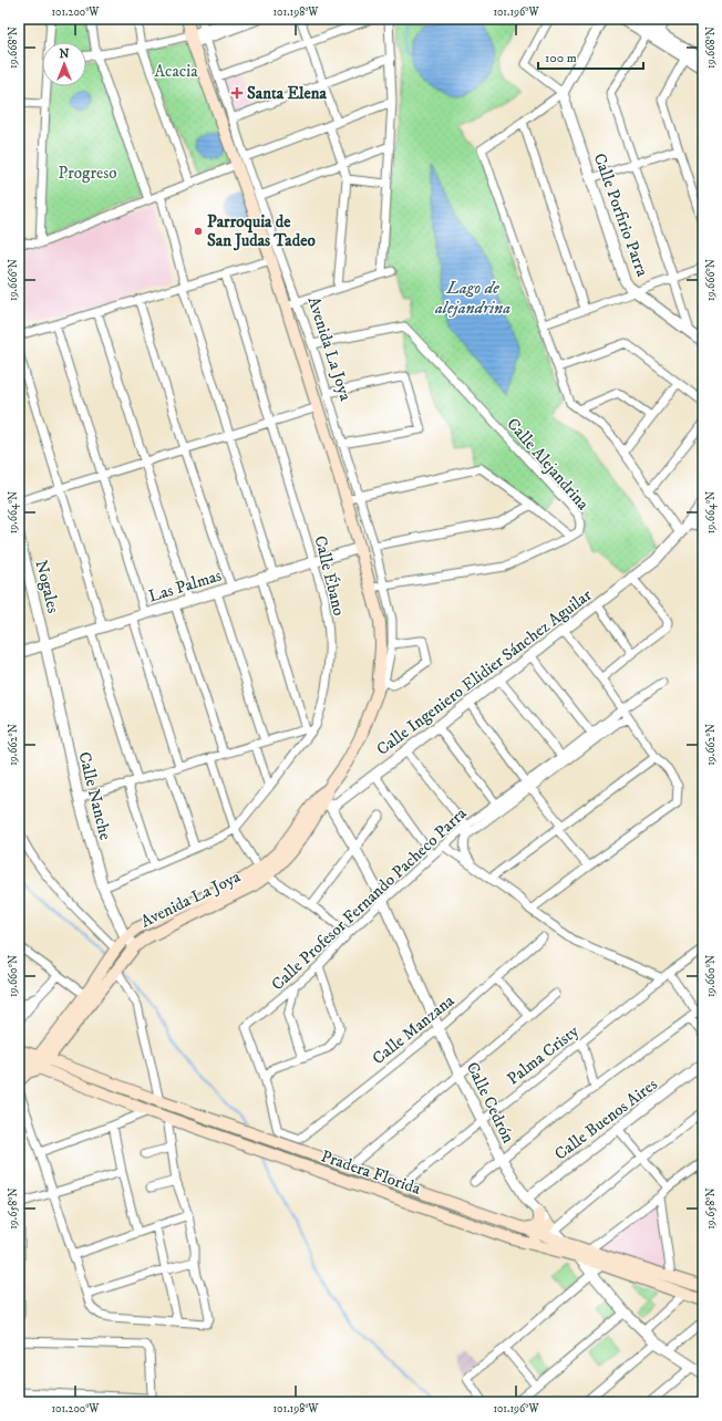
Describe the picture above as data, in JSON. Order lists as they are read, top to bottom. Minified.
{"streets":{"main road":["Avenida La Joya","Pradera Florida"],"street":["Calle Porfirio Parra","Calle Alejandrina","Calle Ébano","Las Palmas","Nogales","Calle Ingeniero Elidier Sánchez Aguilar","Calle Nanche","Calle Profesor Fernando Pacheco Parra","Calle Manzana","Palma Cristy","Calle Cedrón","Calle Buenos Aires"]},"crossings":[["Avenida La Joya","Calle Alejandrina"],["Avenida La Joya","Las Palmas"],["Avenida La Joya","Calle Ingeniero Elidier Sánchez Aguilar"],["Avenida La Joya","Calle Nanche"],["Avenida La Joya","Calle Cedrón"],["Avenida La Joya","Pradera Florida"],["Calle Ébano","Las Palmas"],["Calle Ébano","Calle Nanche"],["Las Palmas","Nogales"],["Las Palmas","Calle Nanche"],["Nogales","Calle Nanche"],["Calle Ingeniero Elidier Sánchez Aguilar","Calle Cedrón"],["Calle Profesor Fernando Pacheco Parra","Calle Manzana"],["Calle Profesor Fernando Pacheco Parra","Calle Cedrón"],["Calle Manzana","Calle Cedrón"],["Palma Cristy","Calle Cedrón"],["Palma Cristy","Pradera Florida"],["Calle Cedrón","Calle Buenos Aires"],["Calle Cedrón","Pradera Florida"]],"water":["Lago de alejandrina"],"parks":["Acacia","Progreso"],"places":{"health":["Santa Elena"],"other":["Parroquia de San Judas Tadeo"]},"scale_bar":"100 m","north":"top","coordinates":["101.200°W","101.198°W","101.196°W","19.668°N","19.666°N","19.664°N","19.662°N","19.660°N","19.658°N"]}
